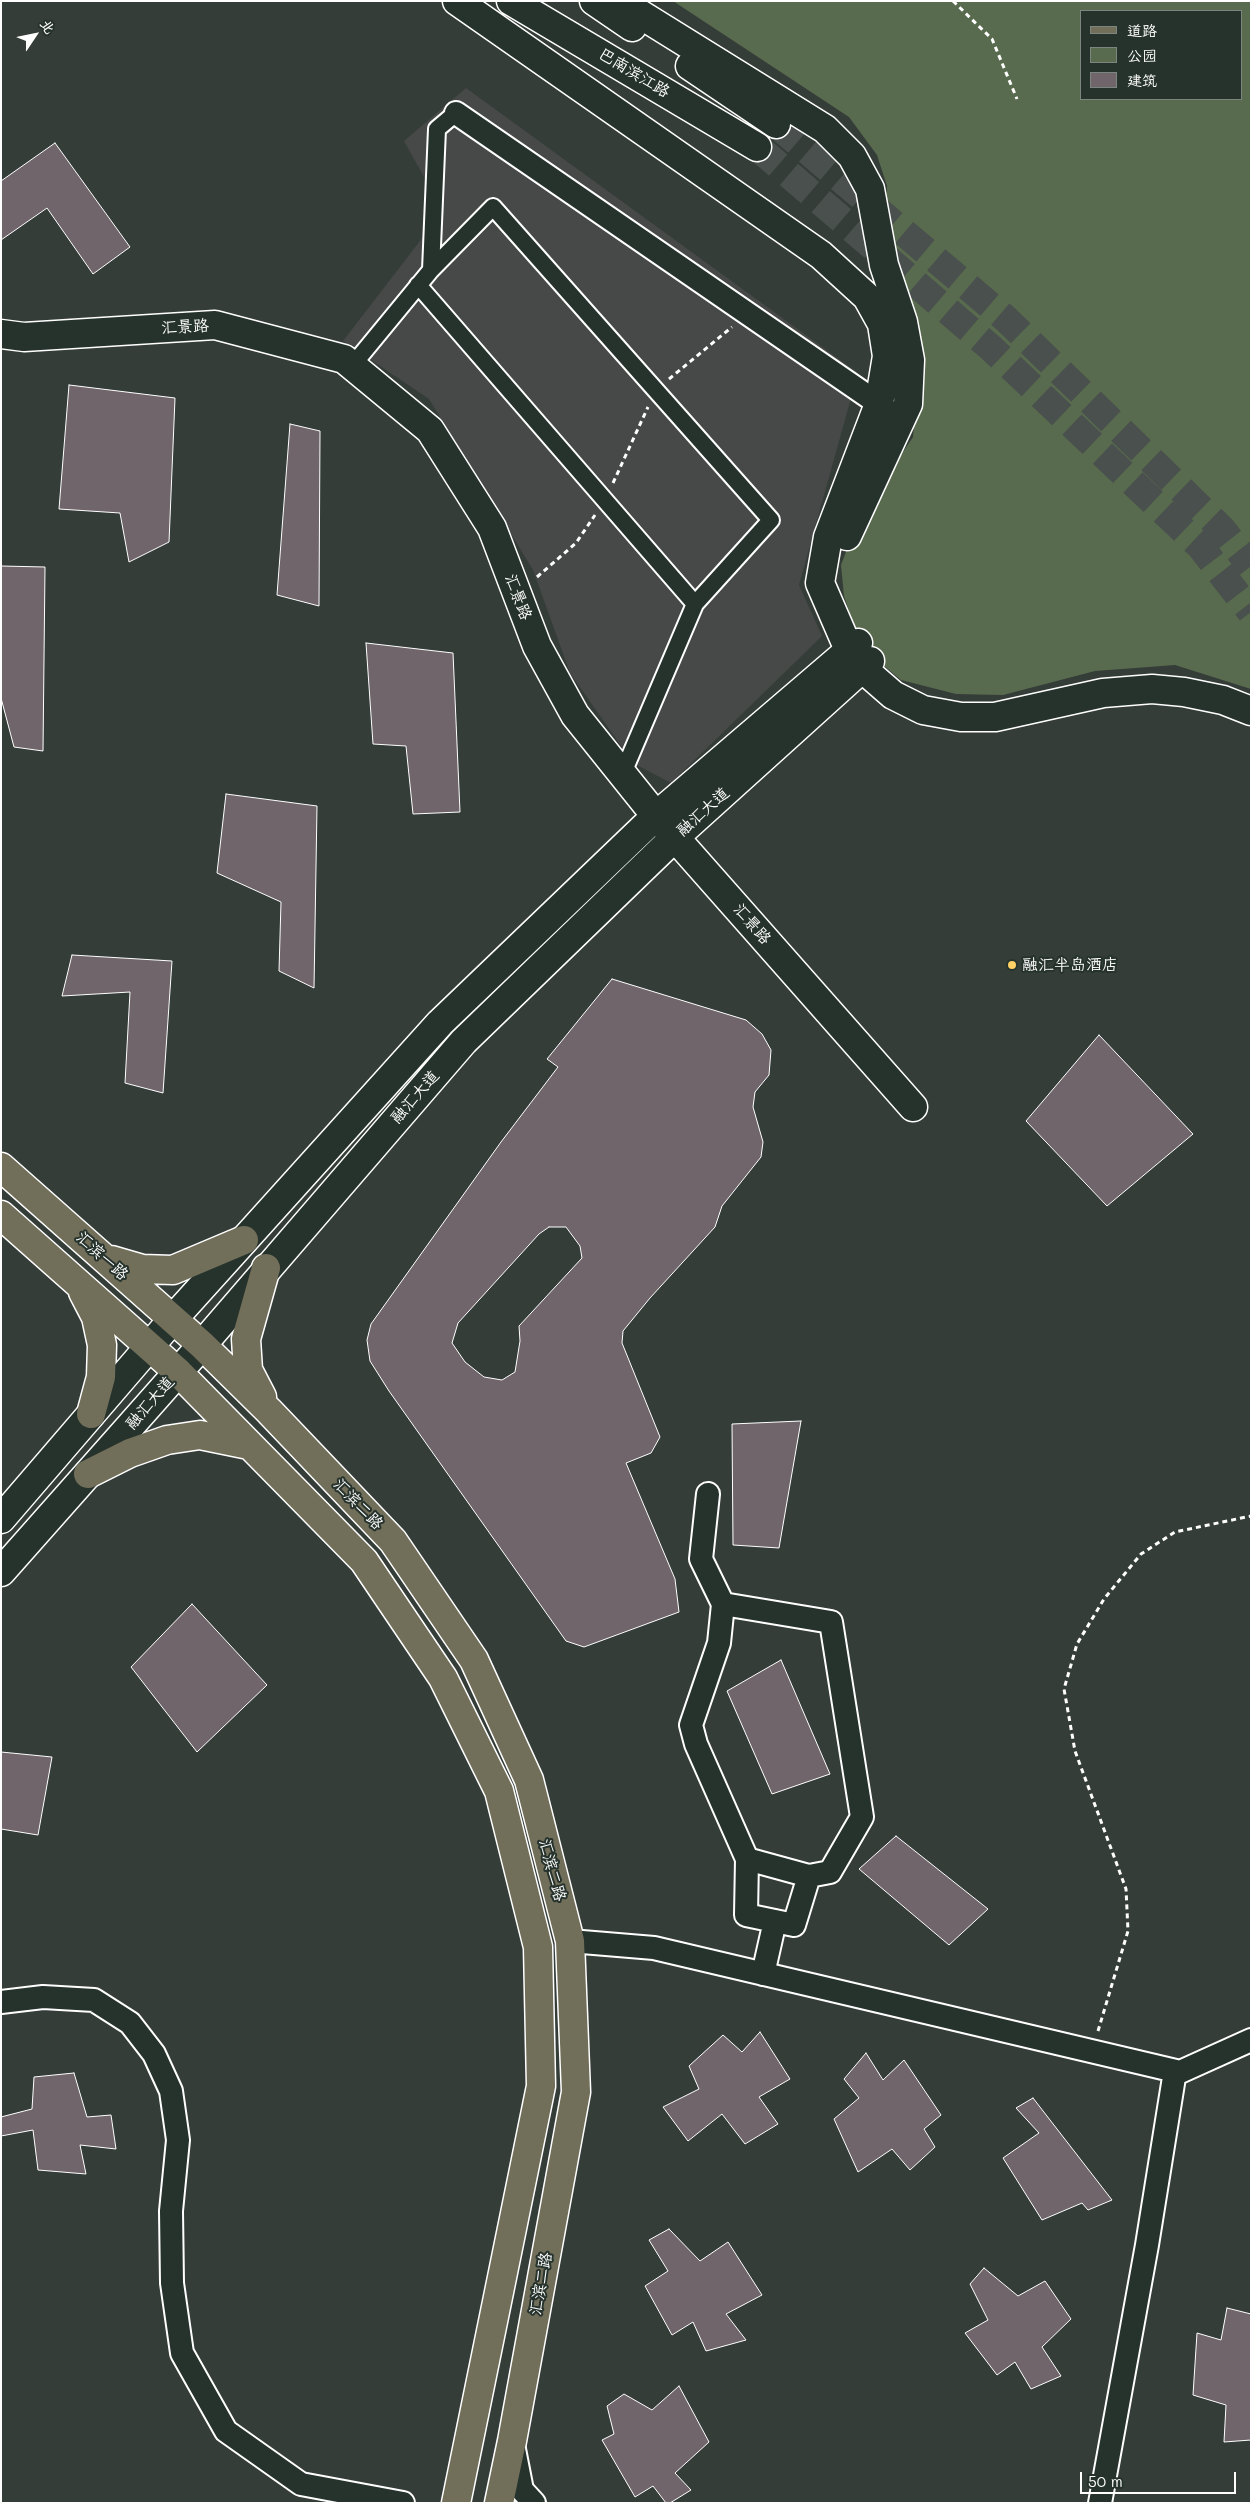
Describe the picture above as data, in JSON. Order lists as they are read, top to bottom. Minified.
{"streets":{"main road":["巴南滨江路","汇景路","融汇大道","汇滨一路","汇滨二路"]},"crossings":[["汇景路","融汇大道"],["融汇大道","汇滨一路"],["融汇大道","汇滨二路"],["汇滨一路","汇滨二路"]],"places":["融汇半岛酒店"],"legend":["道路","公园","建筑"],"scale_bar":"50 m","north":"top right"}
